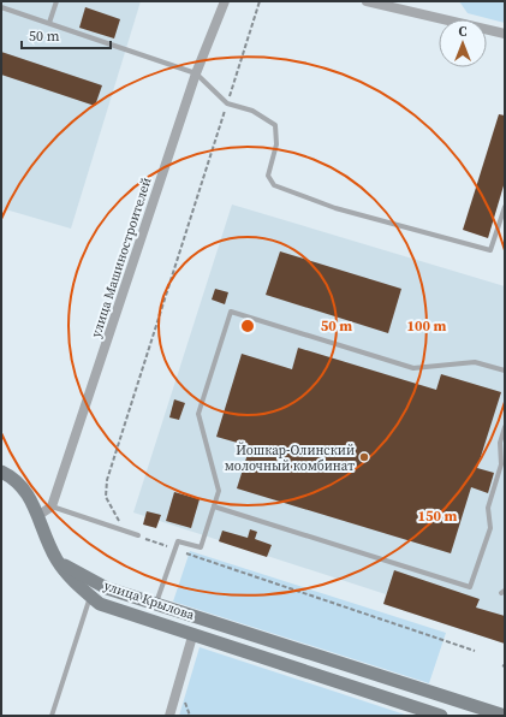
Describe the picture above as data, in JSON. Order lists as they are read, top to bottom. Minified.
{"streets":{"street":["улица Машиностроителей","улица Крылова"]},"places":["Йошкар-Олинский молочный комбинат"],"scale_bar":"50 m","north":"top","rings":["50 m","100 m","150 m"]}
